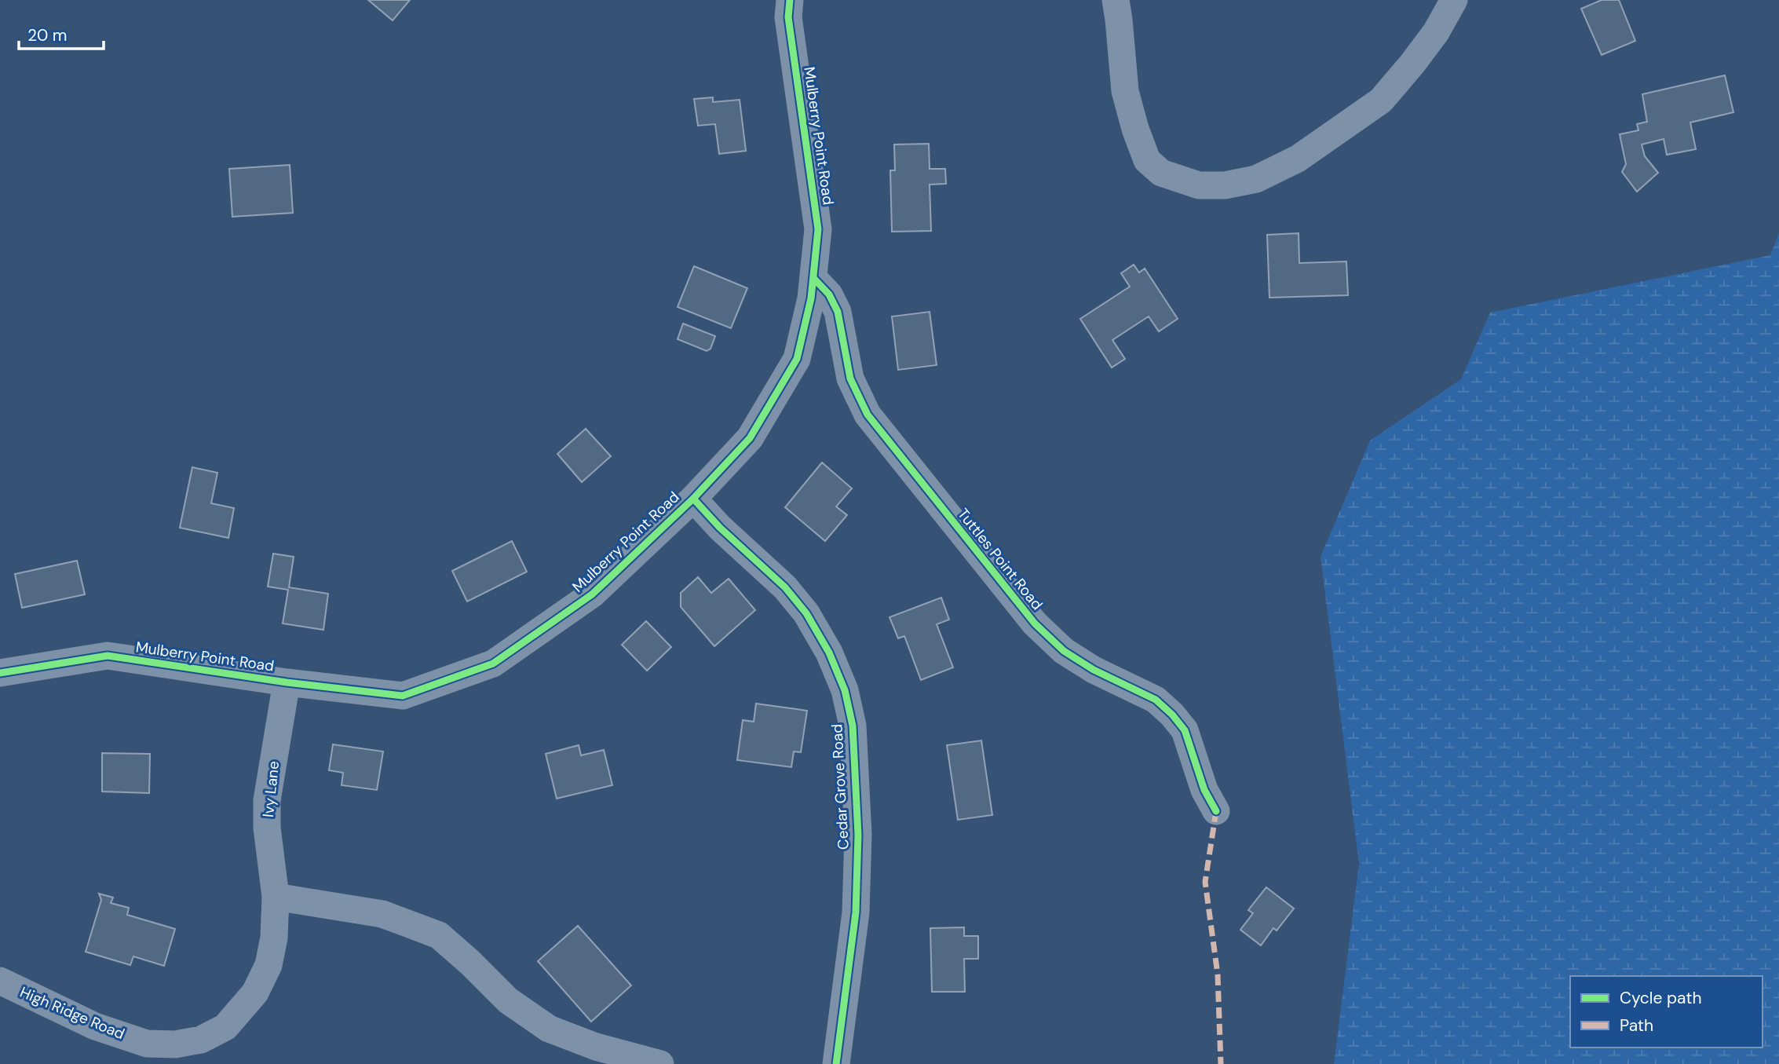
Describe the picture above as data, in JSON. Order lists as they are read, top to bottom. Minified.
{"streets":{"street":["Mulberry Point Road","Tuttles Point Road","Cedar Grove Road","Ivy Lane","High Ridge Road"]},"crossings":[["Mulberry Point Road","Tuttles Point Road"],["Mulberry Point Road","Cedar Grove Road"],["Mulberry Point Road","Ivy Lane"],["Ivy Lane","High Ridge Road"]],"legend":["Cycle path","Path"],"scale_bar":"20 m"}
